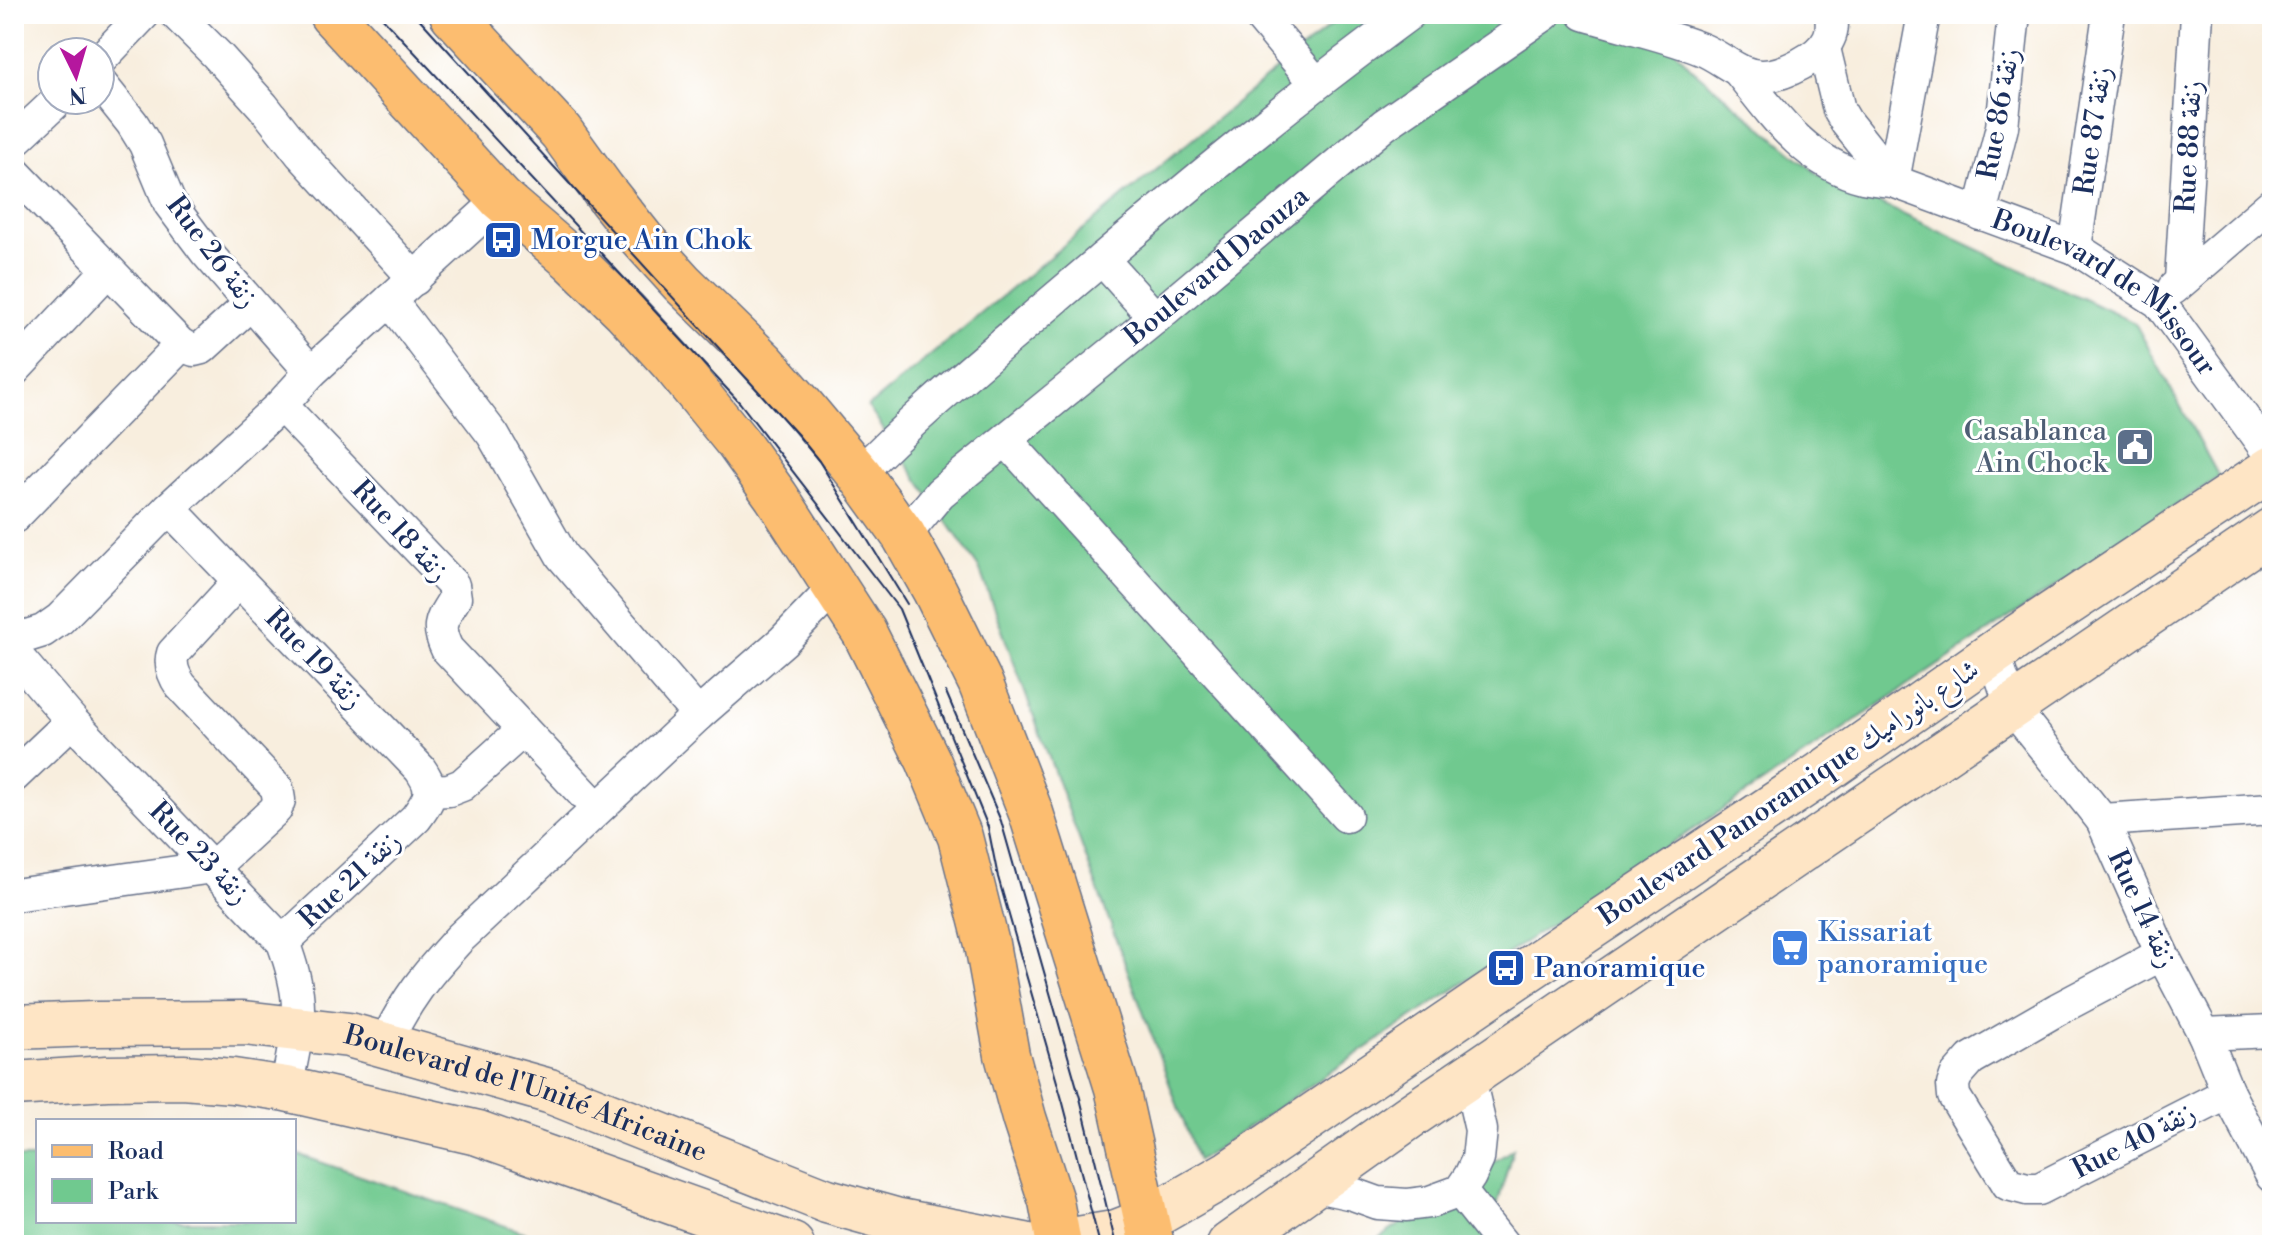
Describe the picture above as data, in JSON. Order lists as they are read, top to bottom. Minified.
{"streets":{"main road":["Boulevard Panoramique شارع بانوراميك","Boulevard de l'Unité Africaine"],"street":["Rue 86 زنقة","Rue 87 زنقة","Rue 88 زنقة","Rue 26 زنقة","Boulevard Daouza","Boulevard de Missour","Rue 18 زنقة","Rue 19 زنقة","Rue 23 زنقة","Rue 21 زنقة","Rue 14 زنقة","Rue 40 زنقة"]},"crossings":[["Rue 86 زنقة","Boulevard de Missour"],["Rue 87 زنقة","Boulevard de Missour"],["Rue 88 زنقة","Boulevard de Missour"],["Rue 19 زنقة","Rue 21 زنقة"],["Boulevard Panoramique شارع بانوراميك","Rue 14 زنقة"],["Boulevard Panoramique شارع بانوراميك","Boulevard de l'Unité Africaine"],["Rue 23 زنقة","Rue 21 زنقة"],["Rue 23 زنقة","Boulevard de l'Unité Africaine"],["Rue 14 زنقة","Rue 40 زنقة"]],"places":{"bus stop":["Morgue Ain Chok","Panoramique"],"public building":["Casablanca Ain Chock"],"supermarket":["Kissariat panoramique"]},"legend":["Road","Park"],"north":"bottom"}
